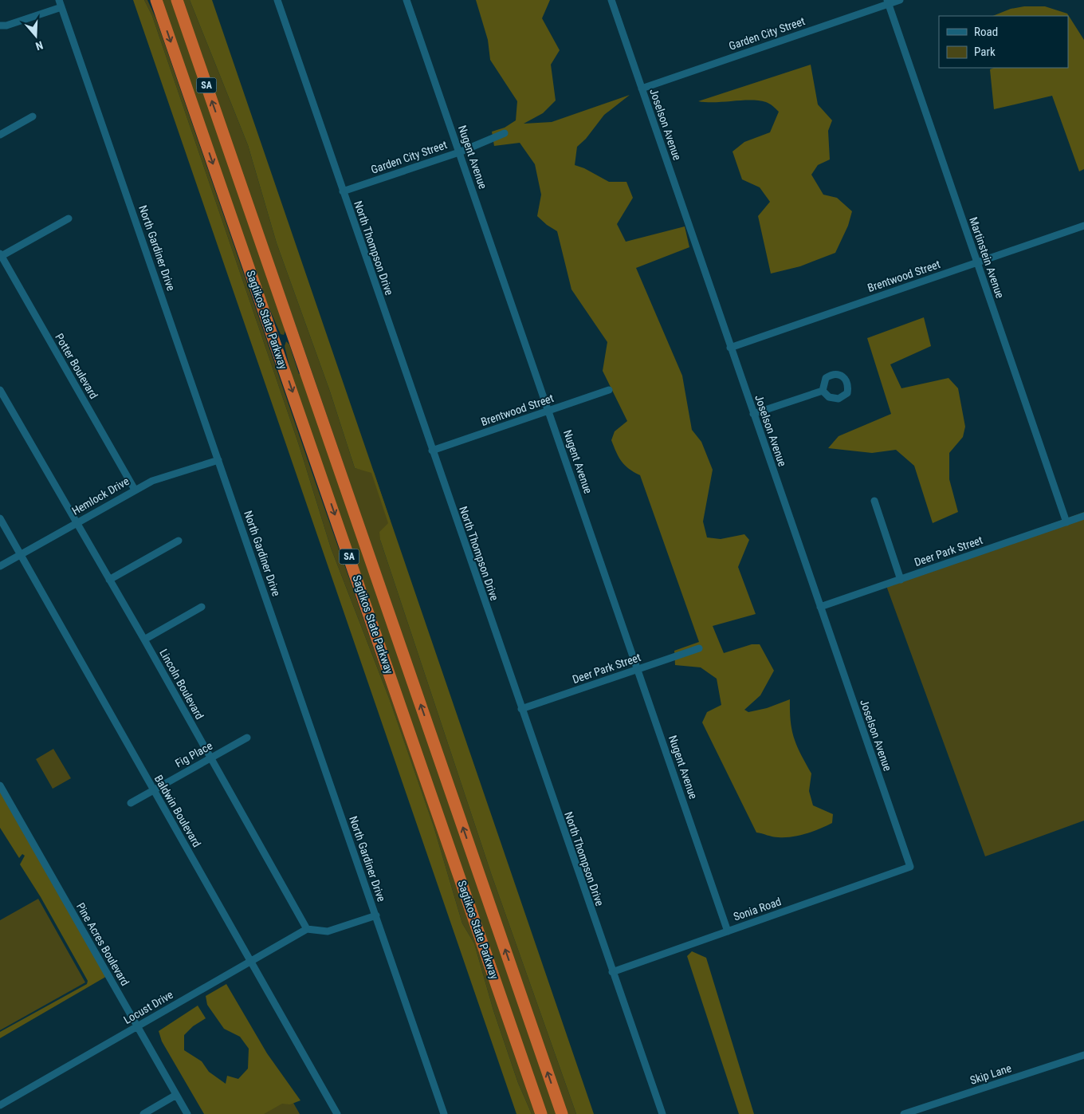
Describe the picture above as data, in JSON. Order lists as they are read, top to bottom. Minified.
{"streets":{"highway":["SA","Sagtikos State Parkway"],"street":["Garden City Street","Joselson Avenue","Nugent Avenue","North Gardiner Drive","North Thompson Drive","Martinstein Avenue","Brentwood Street","Potter Boulevard","Hemlock Drive","Deer Park Street","Lincoln Boulevard","Fig Place","Baldwin Boulevard","Sonia Road","Pine Acres Boulevard","Locust Drive","Skip Lane"]},"crossings":[["Garden City Street","Joselson Avenue"],["Garden City Street","Nugent Avenue"],["Garden City Street","North Thompson Drive"],["Garden City Street","Martinstein Avenue"],["Joselson Avenue","Brentwood Street"],["Joselson Avenue","Deer Park Street"],["Joselson Avenue","Sonia Road"],["Nugent Avenue","Brentwood Street"],["Nugent Avenue","Deer Park Street"],["Nugent Avenue","Sonia Road"],["North Gardiner Drive","Hemlock Drive"],["North Thompson Drive","Brentwood Street"],["North Thompson Drive","Deer Park Street"],["North Thompson Drive","Sonia Road"],["Martinstein Avenue","Brentwood Street"],["Martinstein Avenue","Deer Park Street"],["Potter Boulevard","Hemlock Drive"],["Hemlock Drive","Lincoln Boulevard"],["Hemlock Drive","Baldwin Boulevard"],["Lincoln Boulevard","Fig Place"],["Lincoln Boulevard","Locust Drive"],["Fig Place","Baldwin Boulevard"],["Baldwin Boulevard","Locust Drive"],["Pine Acres Boulevard","Locust Drive"]],"legend":["Road","Park"],"north":"bottom"}
